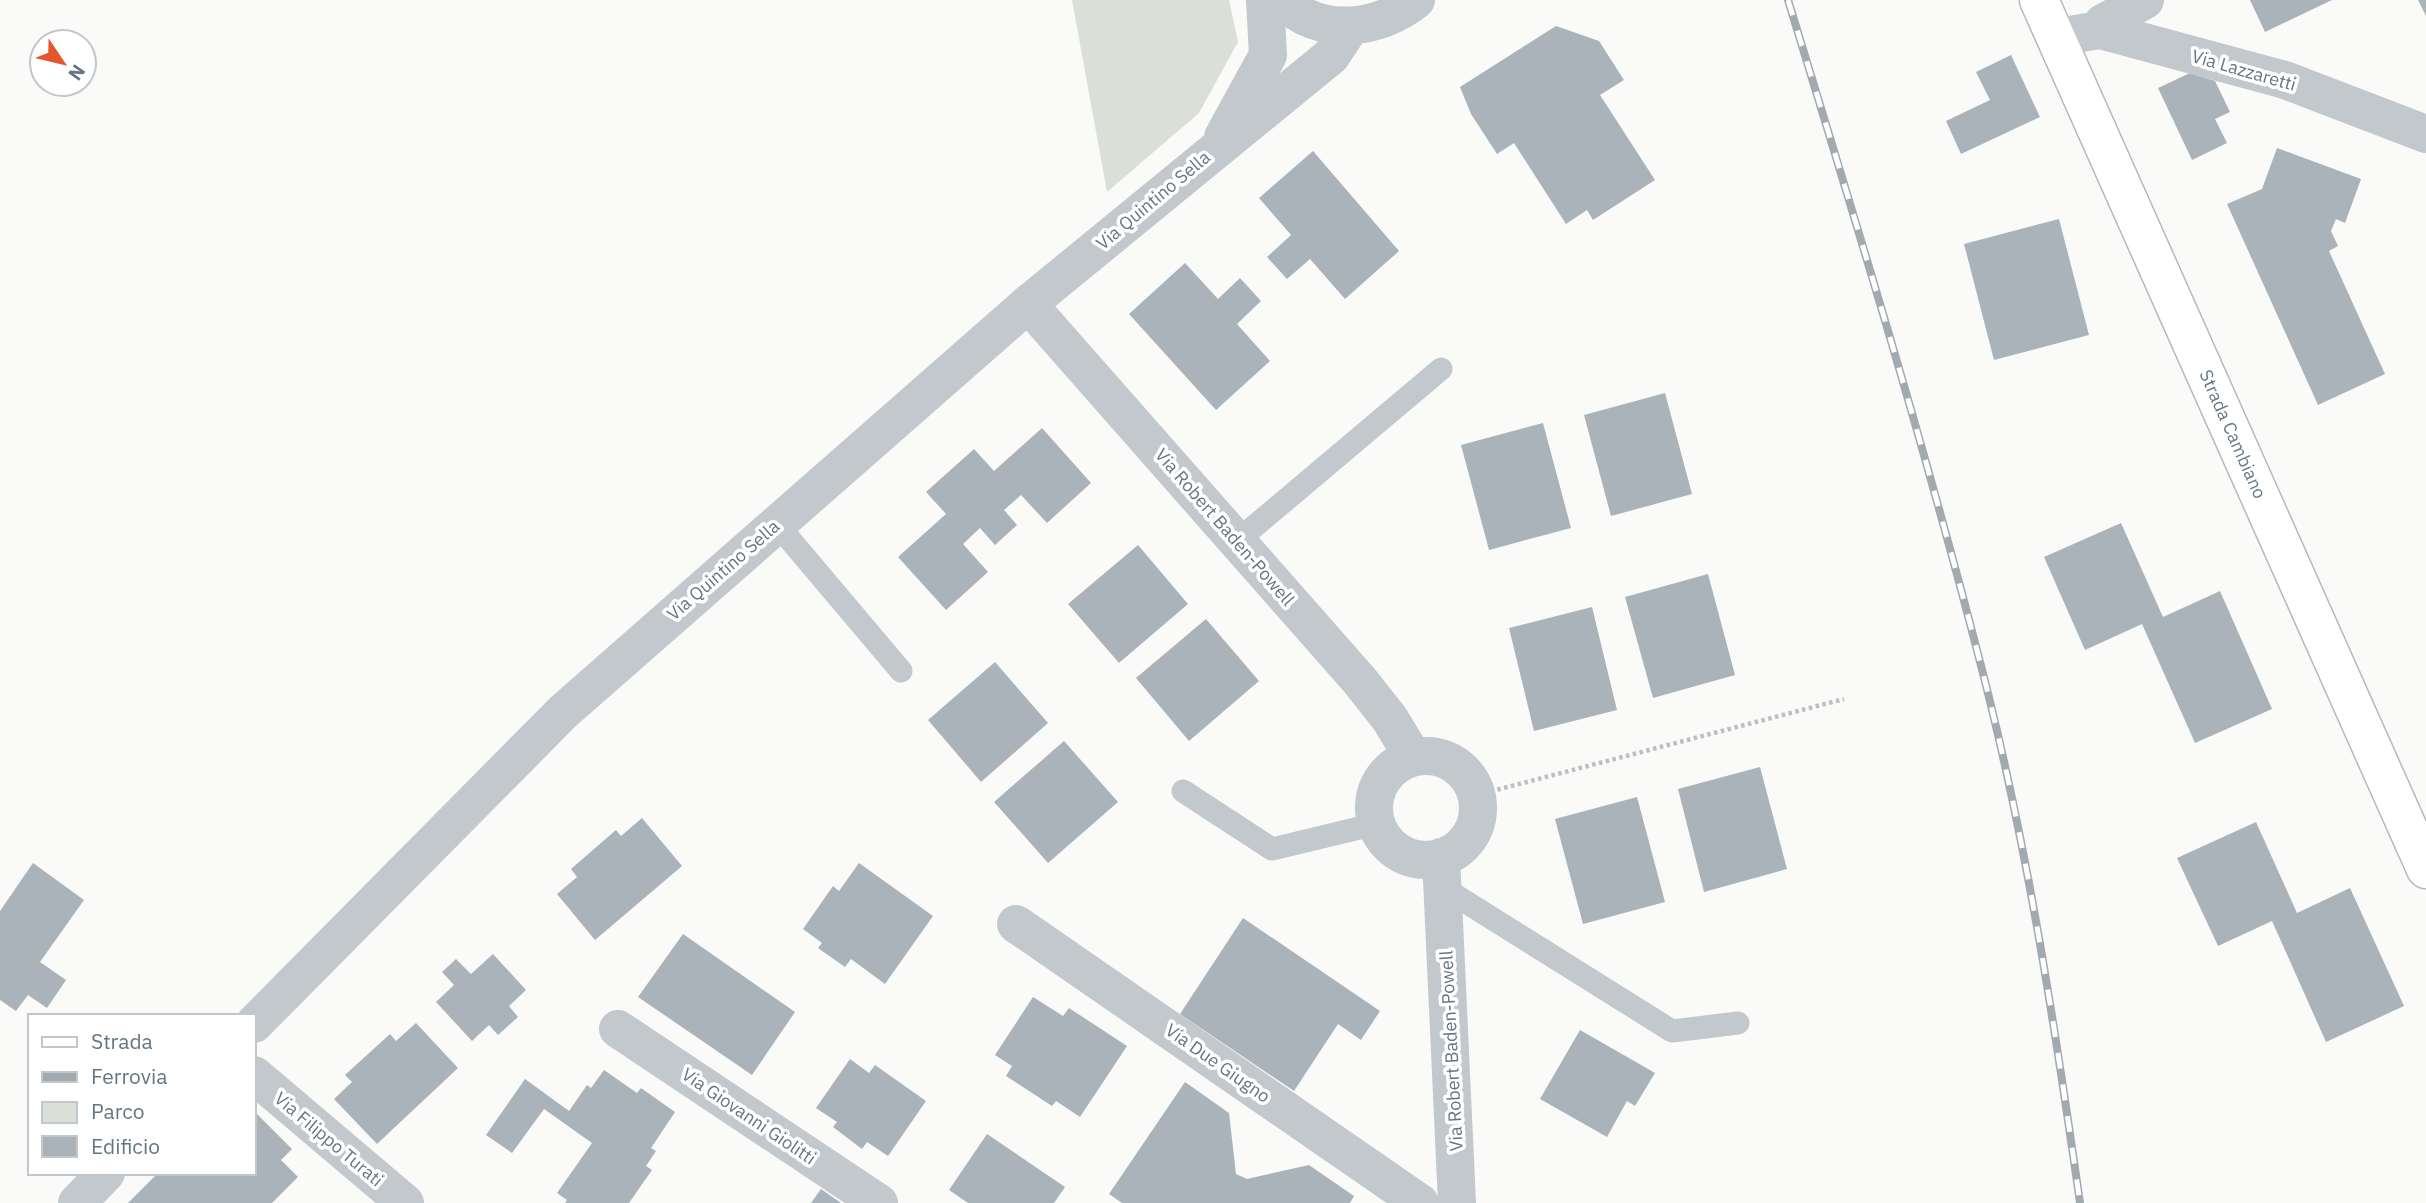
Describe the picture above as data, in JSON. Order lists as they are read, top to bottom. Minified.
{"streets":{"main road":["Strada Cambiano"],"street":["Via Lazzaretti","Via Quintino Sella","Via Robert Baden-Powell","Via Due Giugno","Via Giovanni Giolitti","Via Filippo Turati"]},"crossings":[["Via Lazzaretti","Strada Cambiano"],["Via Quintino Sella","Via Robert Baden-Powell"]],"legend":["Strada","Ferrovia","Parco","Edificio"],"north":"bottom right"}
